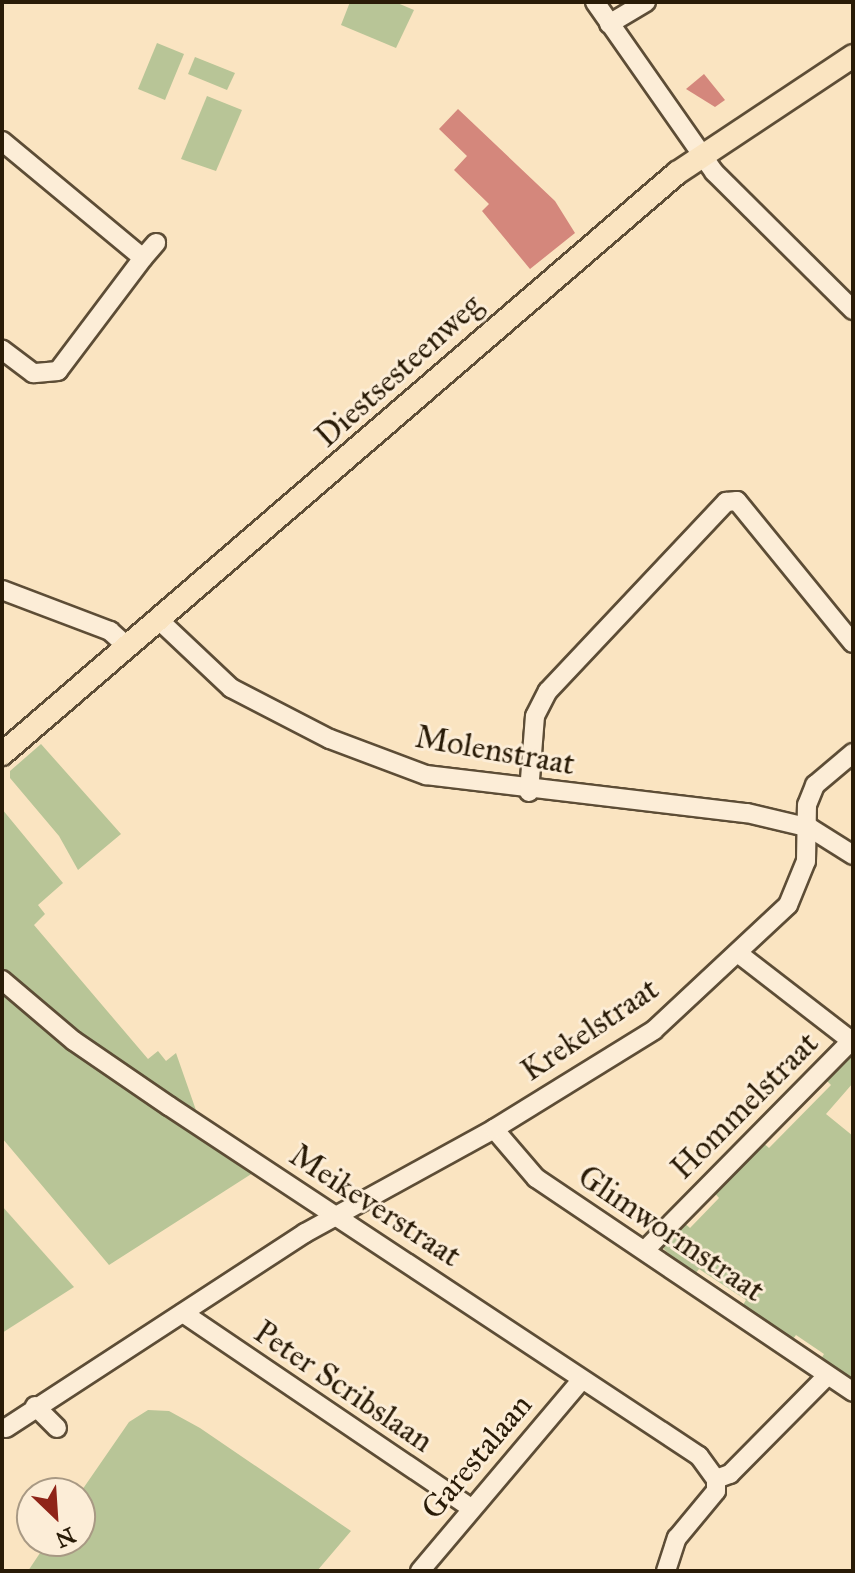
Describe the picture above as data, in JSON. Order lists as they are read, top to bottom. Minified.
{"streets":{"main road":["Diestsesteenweg"],"street":["Molenstraat","Krekelstraat","Hommelstraat","Meikeverstraat","Glimwormstraat","Peter Scribslaan","Garestalaan"]},"crossings":[["Diestsesteenweg","Molenstraat"],["Molenstraat","Krekelstraat"],["Krekelstraat","Meikeverstraat"],["Krekelstraat","Glimwormstraat"],["Krekelstraat","Peter Scribslaan"],["Hommelstraat","Glimwormstraat"],["Meikeverstraat","Garestalaan"],["Peter Scribslaan","Garestalaan"]],"north":"bottom right"}
